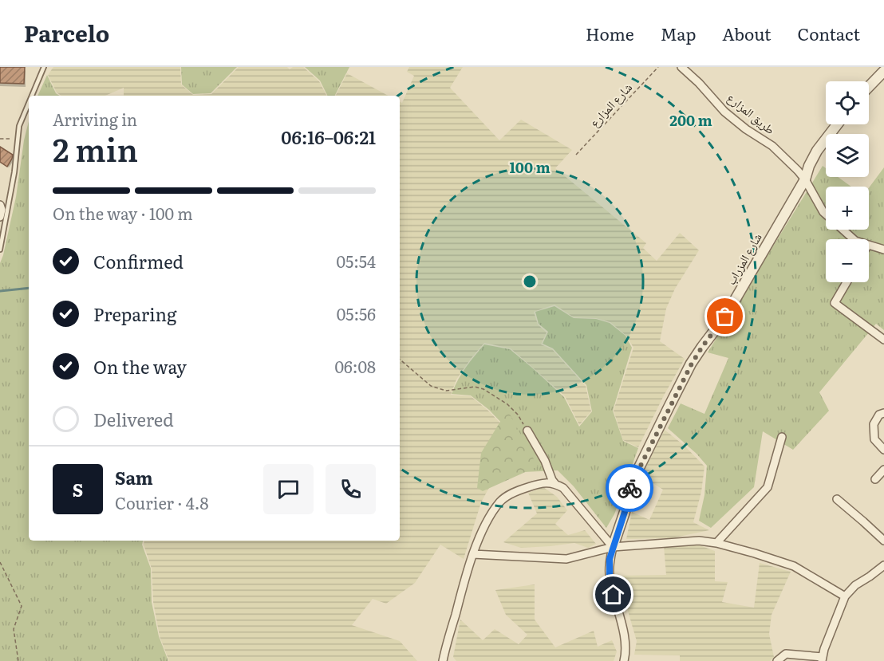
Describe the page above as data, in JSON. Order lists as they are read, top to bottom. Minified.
{"streets":{"street":["طريق المزارع","شارع المزراب"],"path":["شارع المزارع"]},"crossings":[["طريق المزارع","شارع المزراب"]],"page":{"header":"Parcelo","nav":["Home","Map","About","Contact"],"map_buttons":["+","−"],"heading":["2 min","Arriving in","06:16–06:21"],"panel":["Sam","Courier · 4.8"],"bar":"On the way · 100 m","list":[["Confirmed","05:54"],["Preparing","05:56"],["On the way","06:08"],"Delivered"],"round":"S"},"rings":["200 m","100 m"]}
